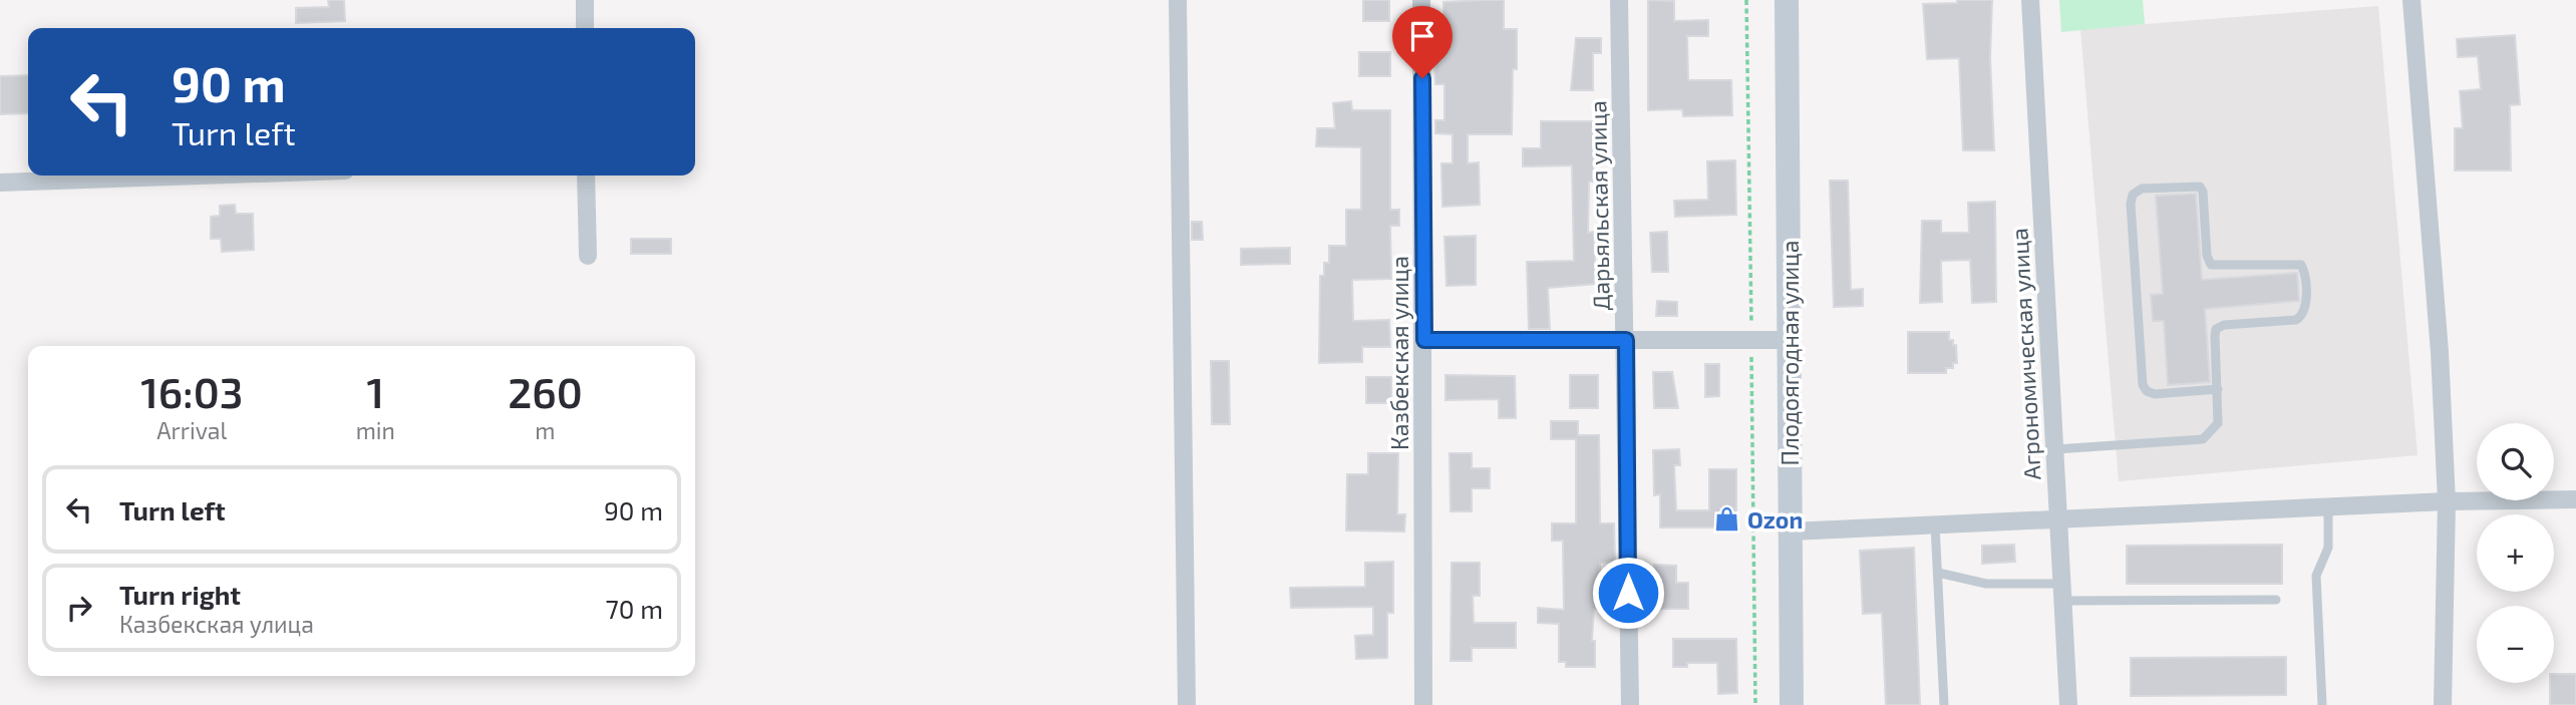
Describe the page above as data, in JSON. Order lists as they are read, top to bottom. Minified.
{"streets":{"street":["Дарьяльская улица","Казбекская улица","Плодоягодная улица","Агрономическая улица"]},"places":{"shop":["Ozon"]},"page":{"turn":["90 m","Turn left"],"eta":["16:03","Arrival","1","min","260","m"],"map_buttons":["+","−"],"list":[{"name":"Turn left","value":"90 m"},{"name":"Turn right","note":"Казбекская улица","value":"70 m"}]}}
